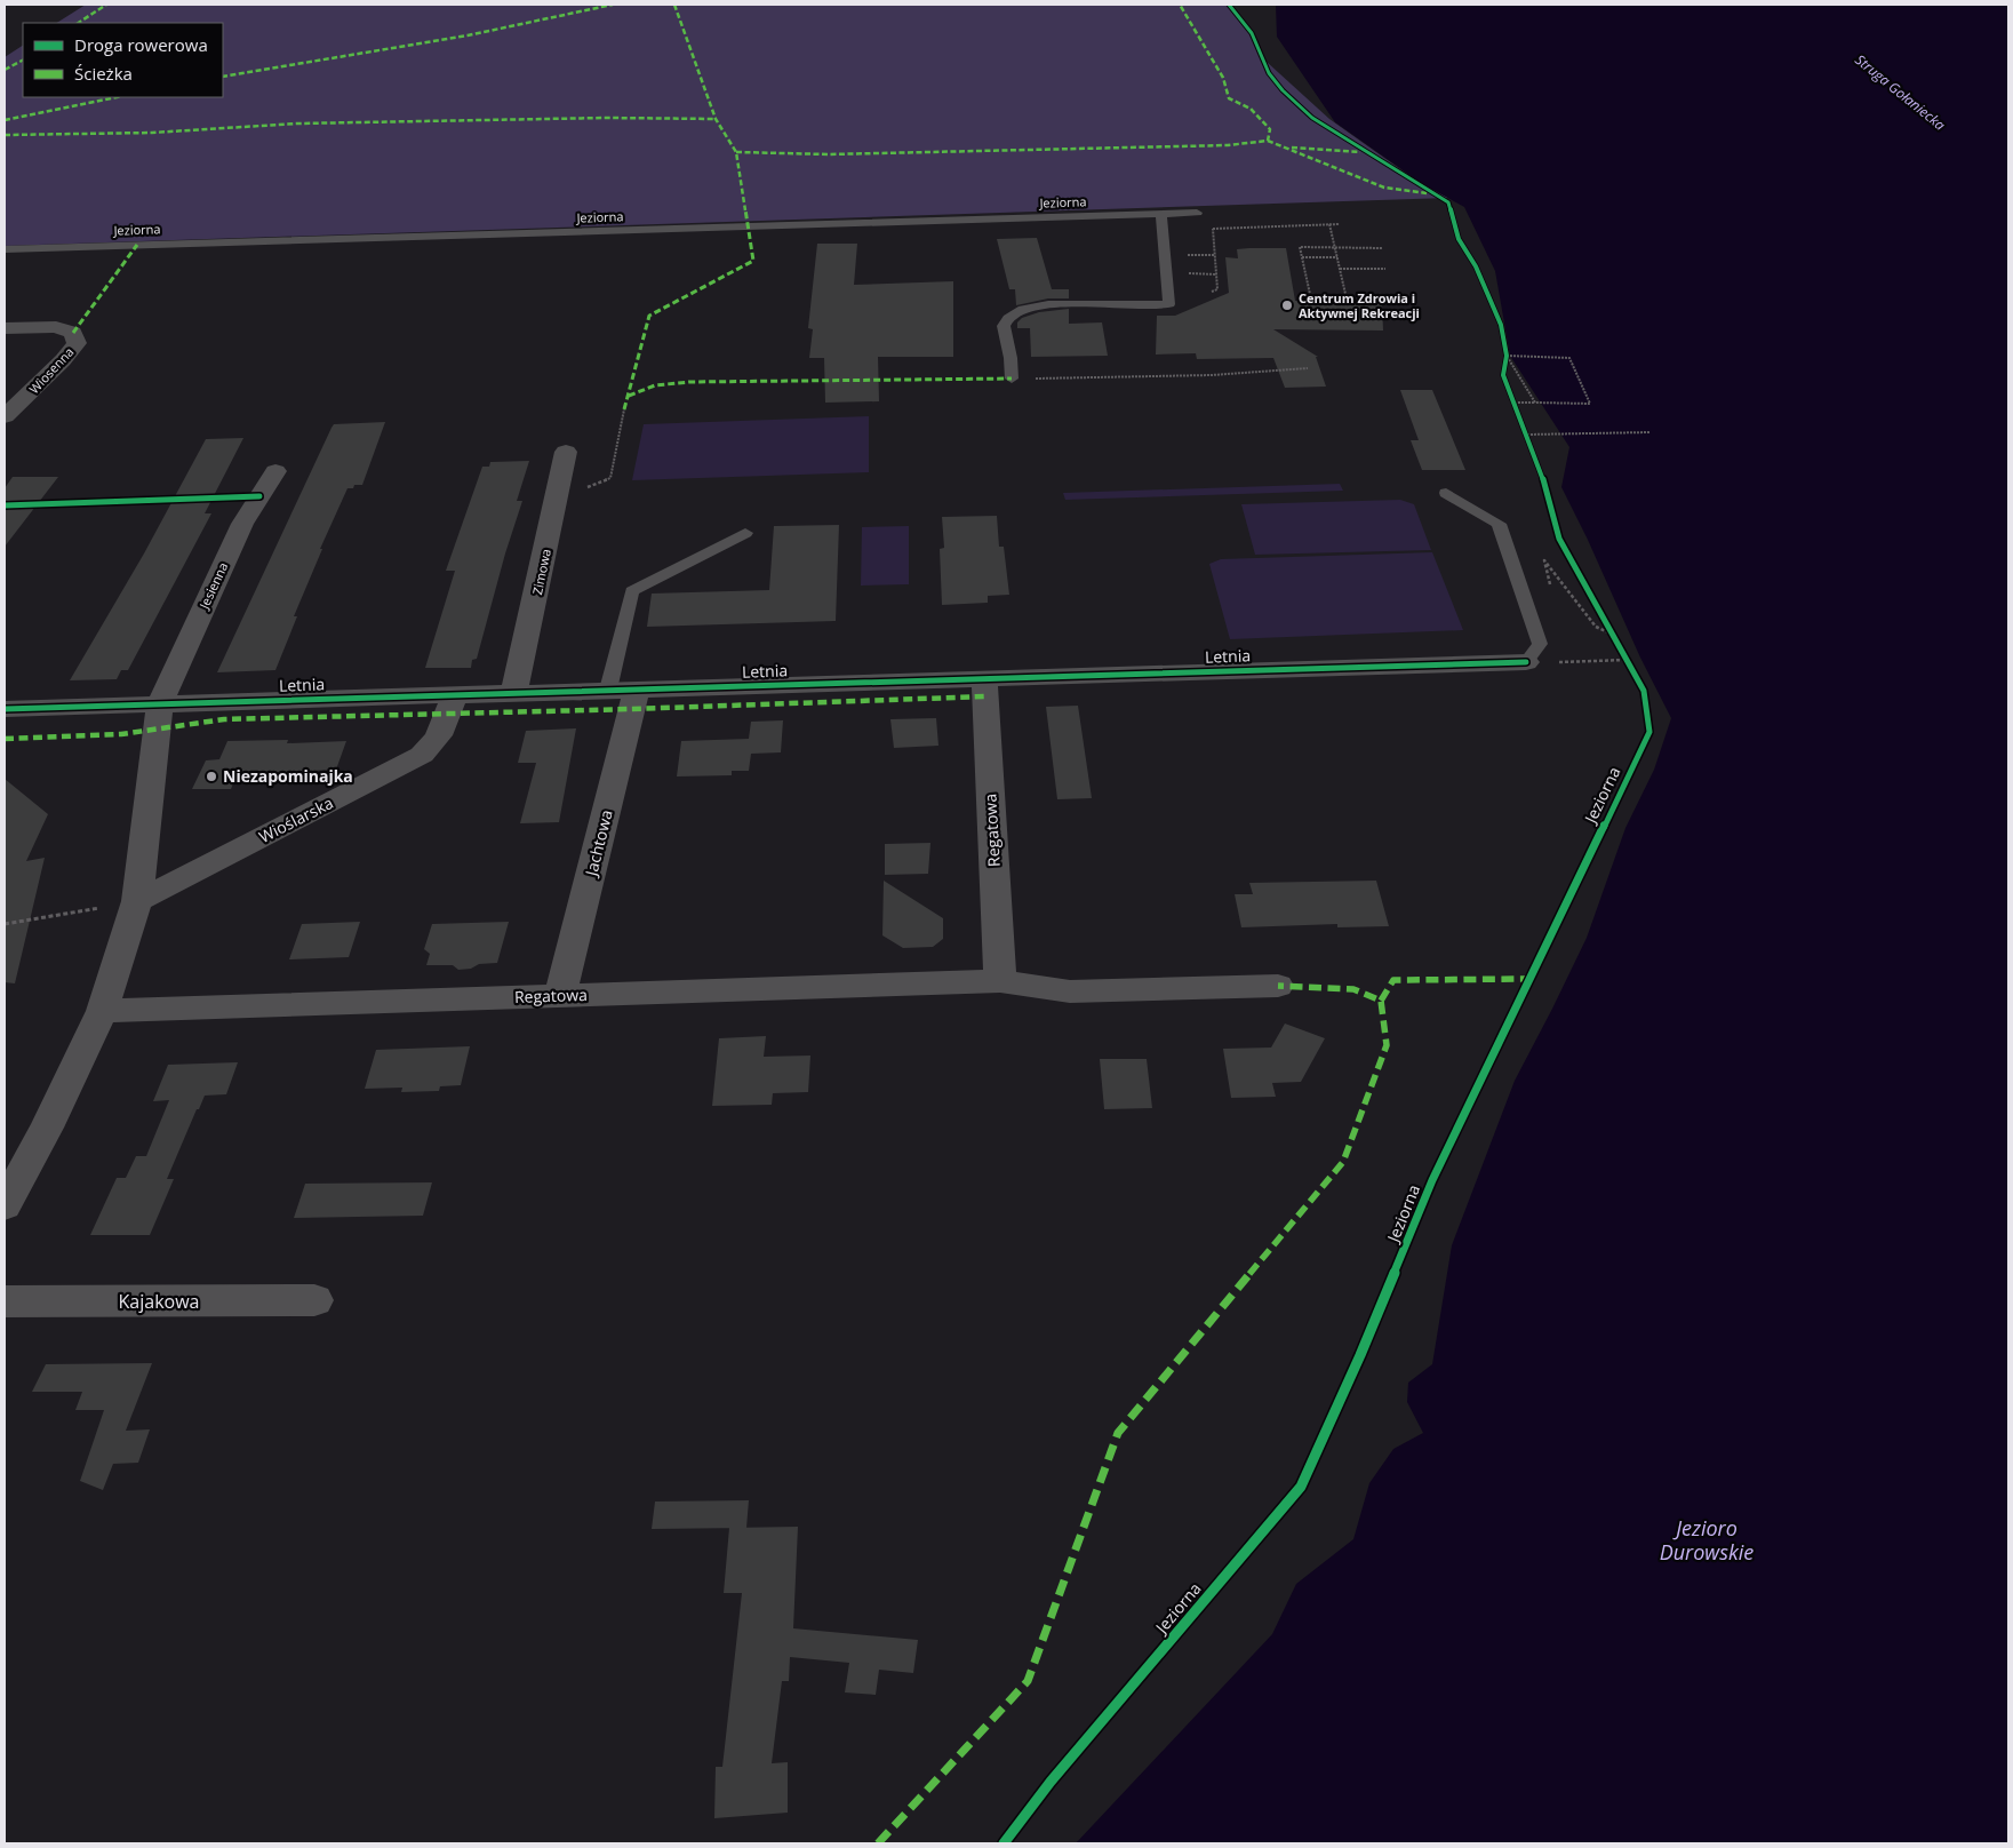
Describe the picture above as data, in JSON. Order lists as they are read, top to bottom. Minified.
{"streets":{"street":["Wiosenna","Zimowa","Jesienna","Letnia","Wioślarska","Regatowa","Jachtowa","Kajakowa"],"lane":["Jeziorna"]},"crossings":[["Zimowa","Letnia"],["Jesienna","Letnia"],["Letnia","Wioślarska"],["Letnia","Regatowa"],["Letnia","Jachtowa"],["Regatowa","Jachtowa"]],"water":["Struga Gołaniecka","Jezioro Durowskie"],"places":["Centrum Zdrowia i Aktywnej Rekreacji","Niezapominajka"],"legend":["Droga rowerowa","Ścieżka"]}
